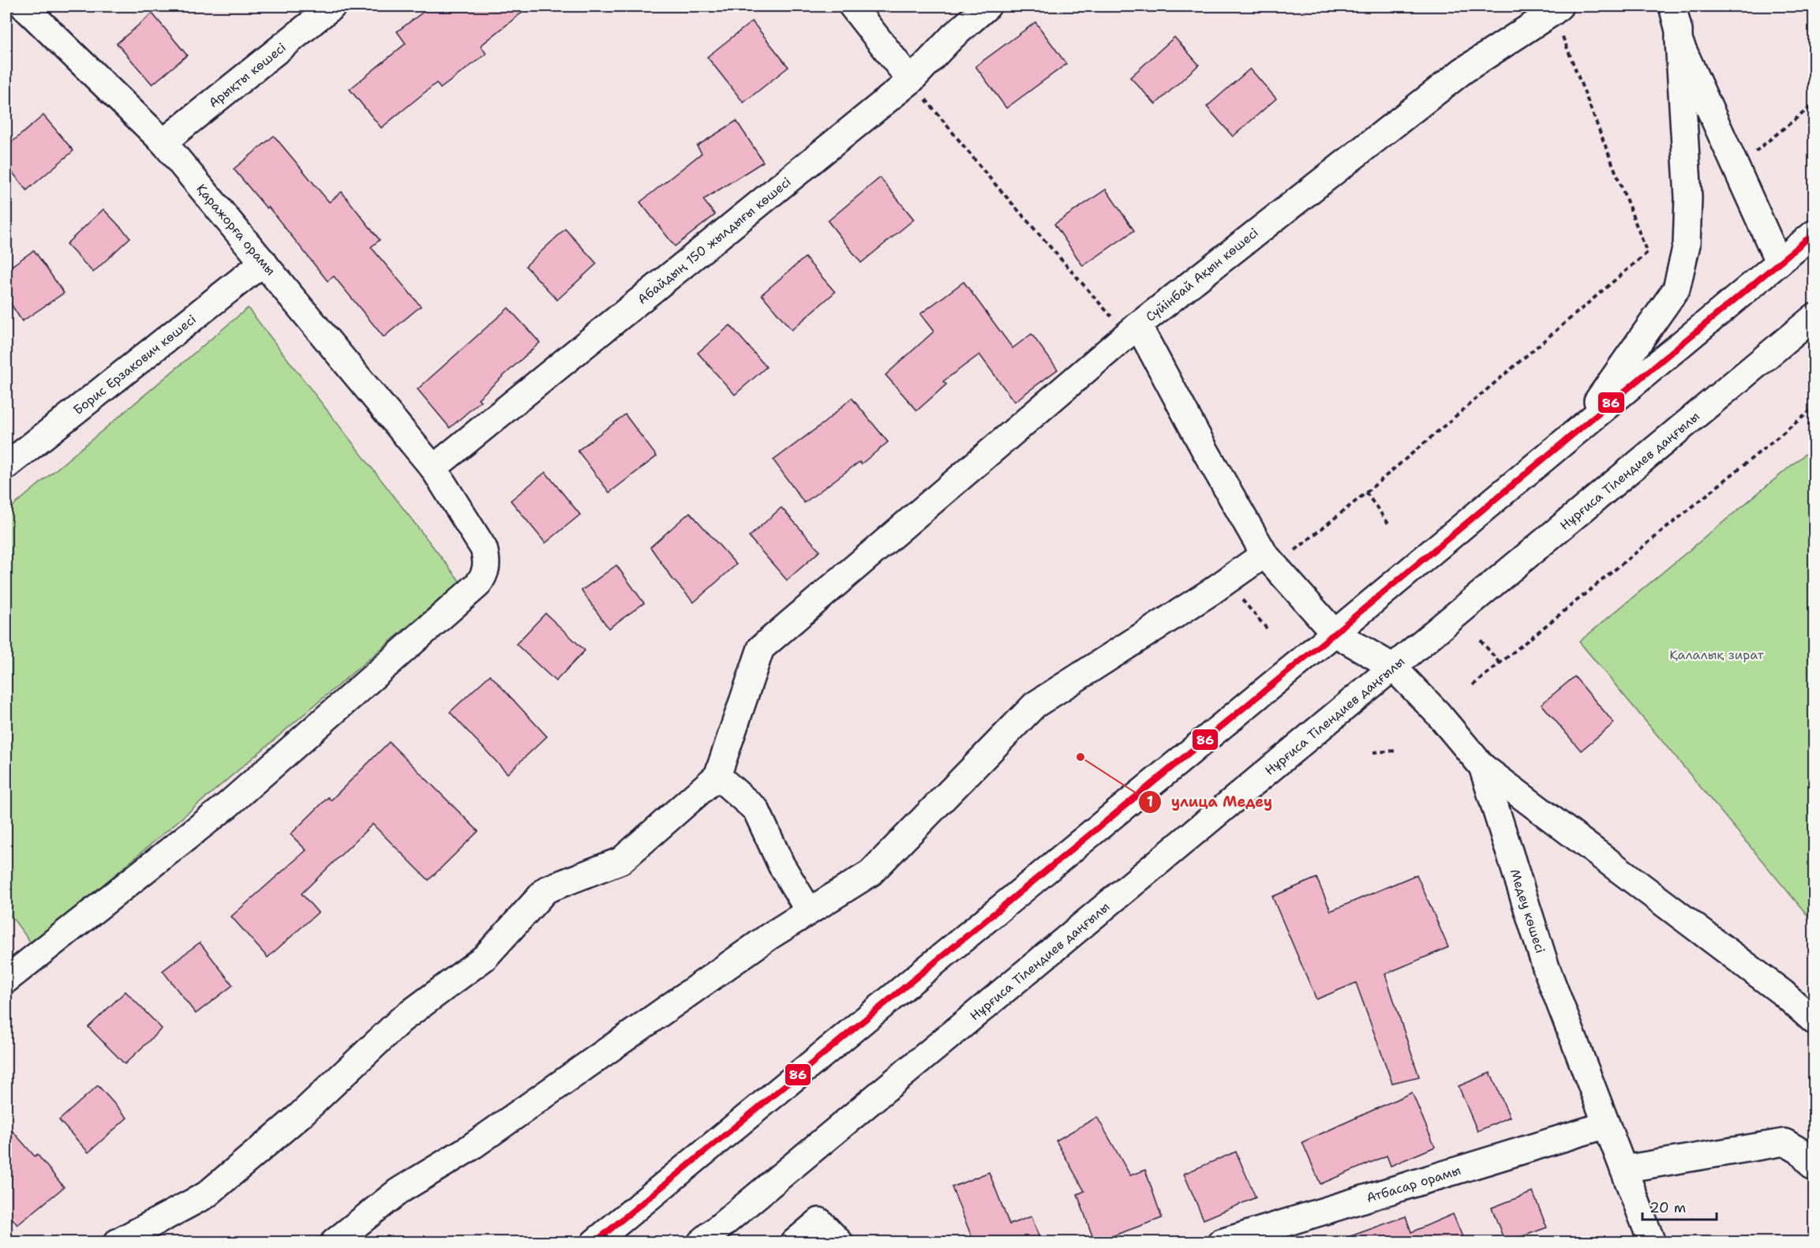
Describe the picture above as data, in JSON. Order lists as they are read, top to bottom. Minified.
{"streets":{"street":["Арықты көшесі","Қаражорға орамы","Абайдың 150 жылдығы көшесі","Сүйінбай Ақын көшесі","Борис Ерзакович көшесі","Нұрғиса Тілендиев даңғылы","Медеу көшесі","Атбасар орамы"]},"crossings":[["Арықты көшесі","Қаражорға орамы"],["Қаражорға орамы","Абайдың 150 жылдығы көшесі"],["Қаражорға орамы","Борис Ерзакович көшесі"],["Сүйінбай Ақын көшесі","Медеу көшесі"],["Нұрғиса Тілендиев даңғылы","Медеу көшесі"],["Медеу көшесі","Атбасар орамы"]],"parks":["Қалалық зират"],"places":["улица Медеу"],"lines":["transit line 86"],"scale_bar":"20 m"}
